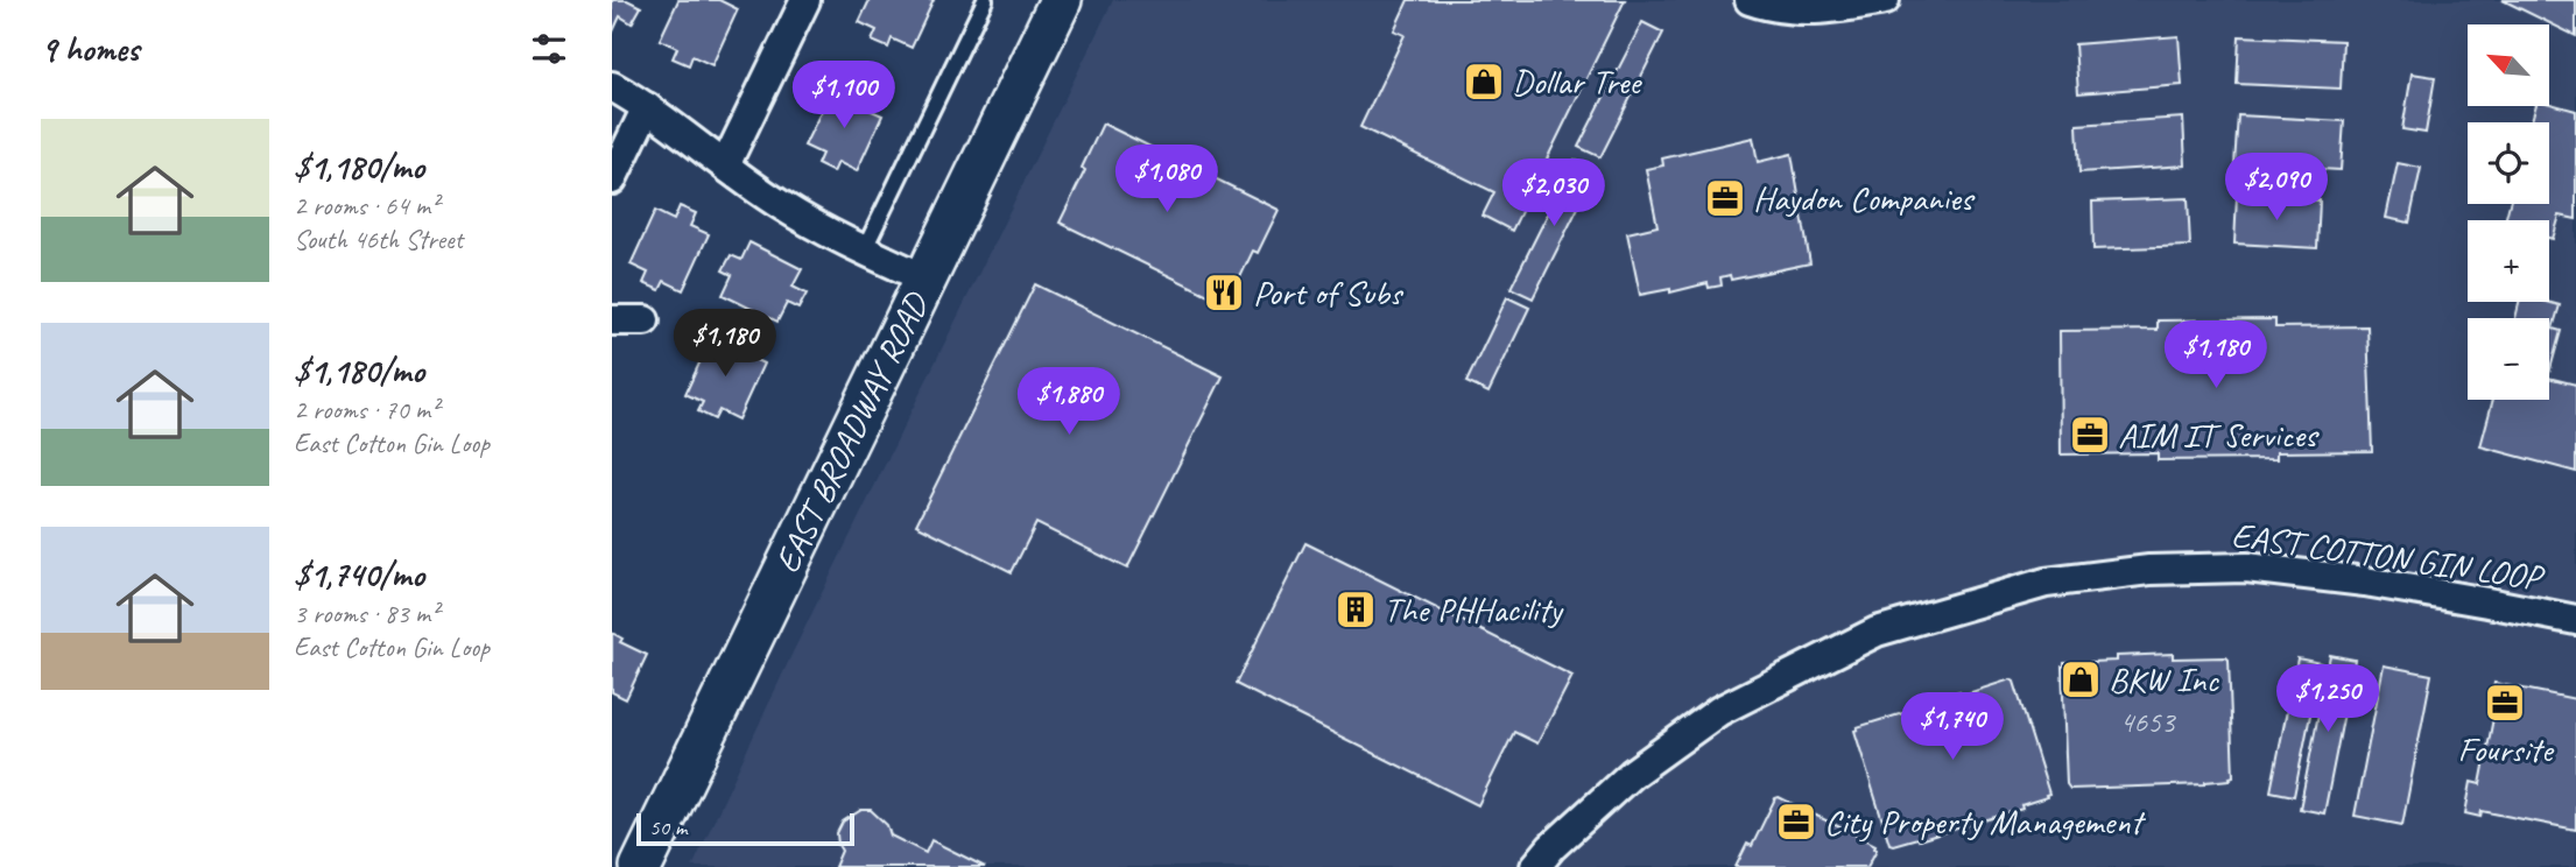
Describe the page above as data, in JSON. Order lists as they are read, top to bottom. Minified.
{"streets":{"main road":["EAST BROADWAY ROAD"],"street":["EAST COTTON GIN LOOP"]},"places":{"shop":["Dollar Tree","BKW Inc"],"office":["Haydon Companies","AIM IT Services","Foursite","City Property Management"],"restaurant":["Port of Subs"],"building":["The PHHacility"]},"house_numbers":["4653"],"scale_bar":"50 m","north":"top left","page":{"heading":"9 homes","map_buttons":["+","−"],"price":["$1,100","$1,080","$2,090","$2,030","$1,180","$1,180","$1,880","$1,250","$1,740"],"list":[{"name":"$1,180/mo","note":"2 rooms · 64 m² · South 46th Street"},{"name":"$1,180/mo","note":"2 rooms · 70 m² · East Cotton Gin Loop"},{"name":"$1,740/mo","note":"3 rooms · 83 m² · East Cotton Gin Loop"}],"scale":"50 m"}}
